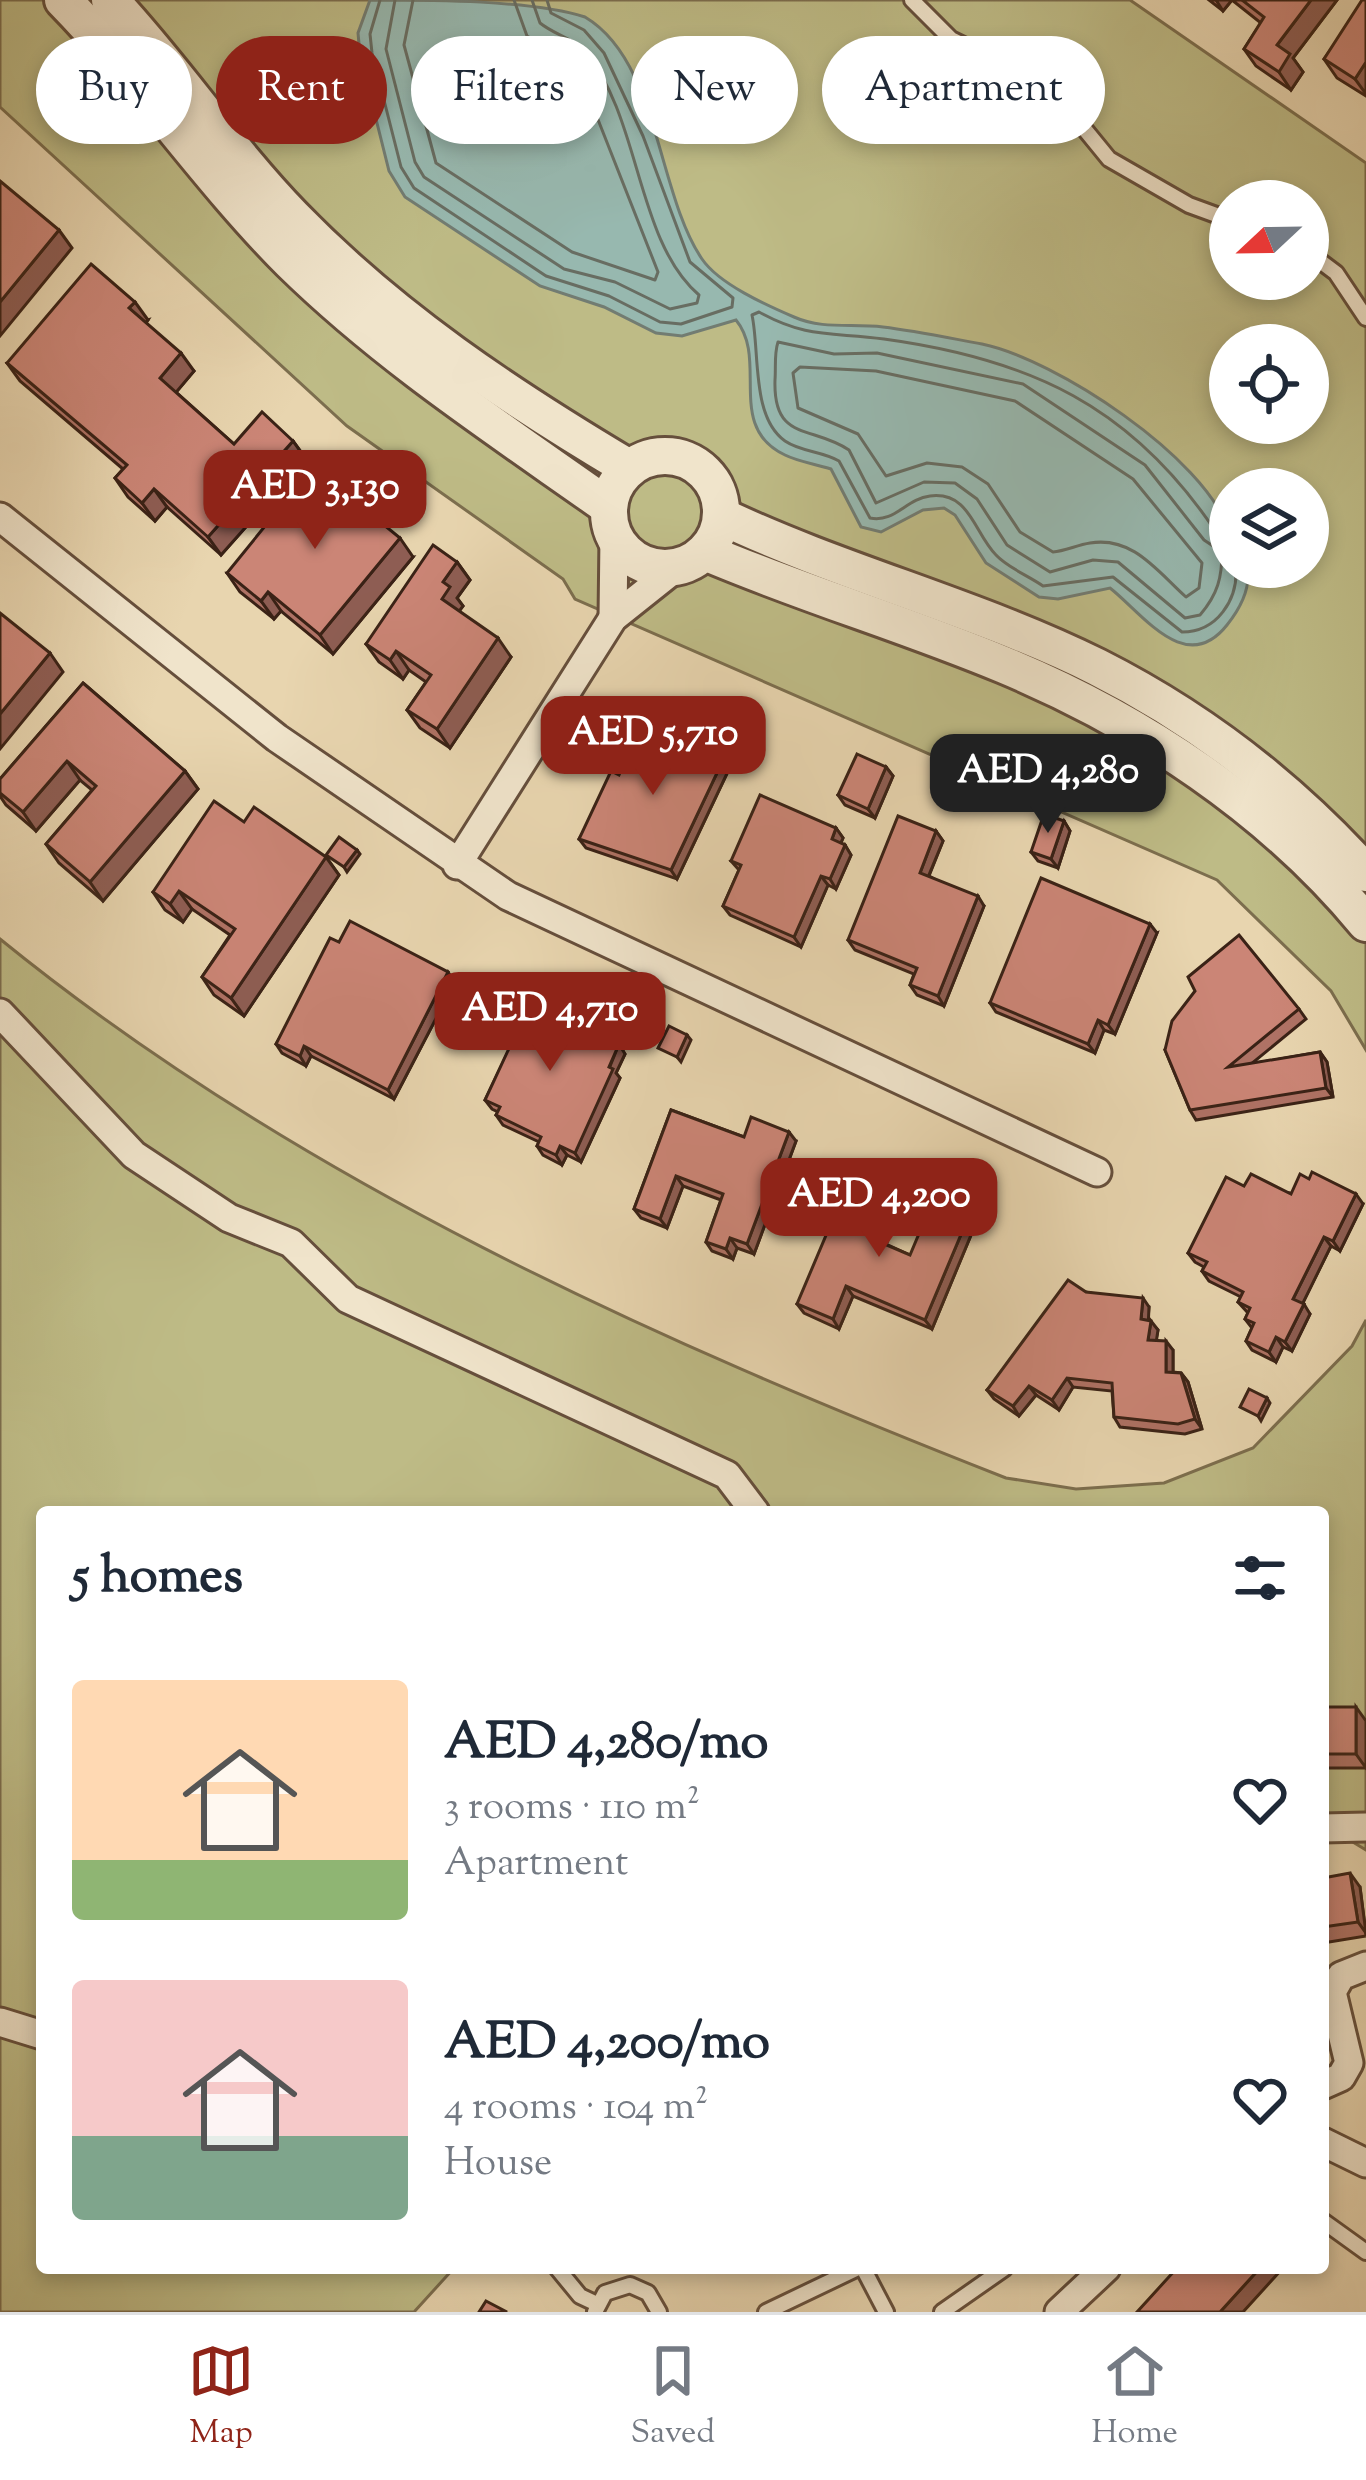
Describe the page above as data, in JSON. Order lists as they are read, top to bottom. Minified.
{"north":"left","page":{"chip":["Buy","Rent","Filters","New","Apartment"],"price":["AED 3,130","AED 5,710","AED 4,280","AED 4,710","AED 4,200"],"heading":"5 homes","list":[{"name":"AED 4,280/mo","note":"3 rooms · 110 m² · Apartment"},{"name":"AED 4,200/mo","note":"4 rooms · 104 m² · House"}],"tabs":["Map","Saved","Home"]}}
